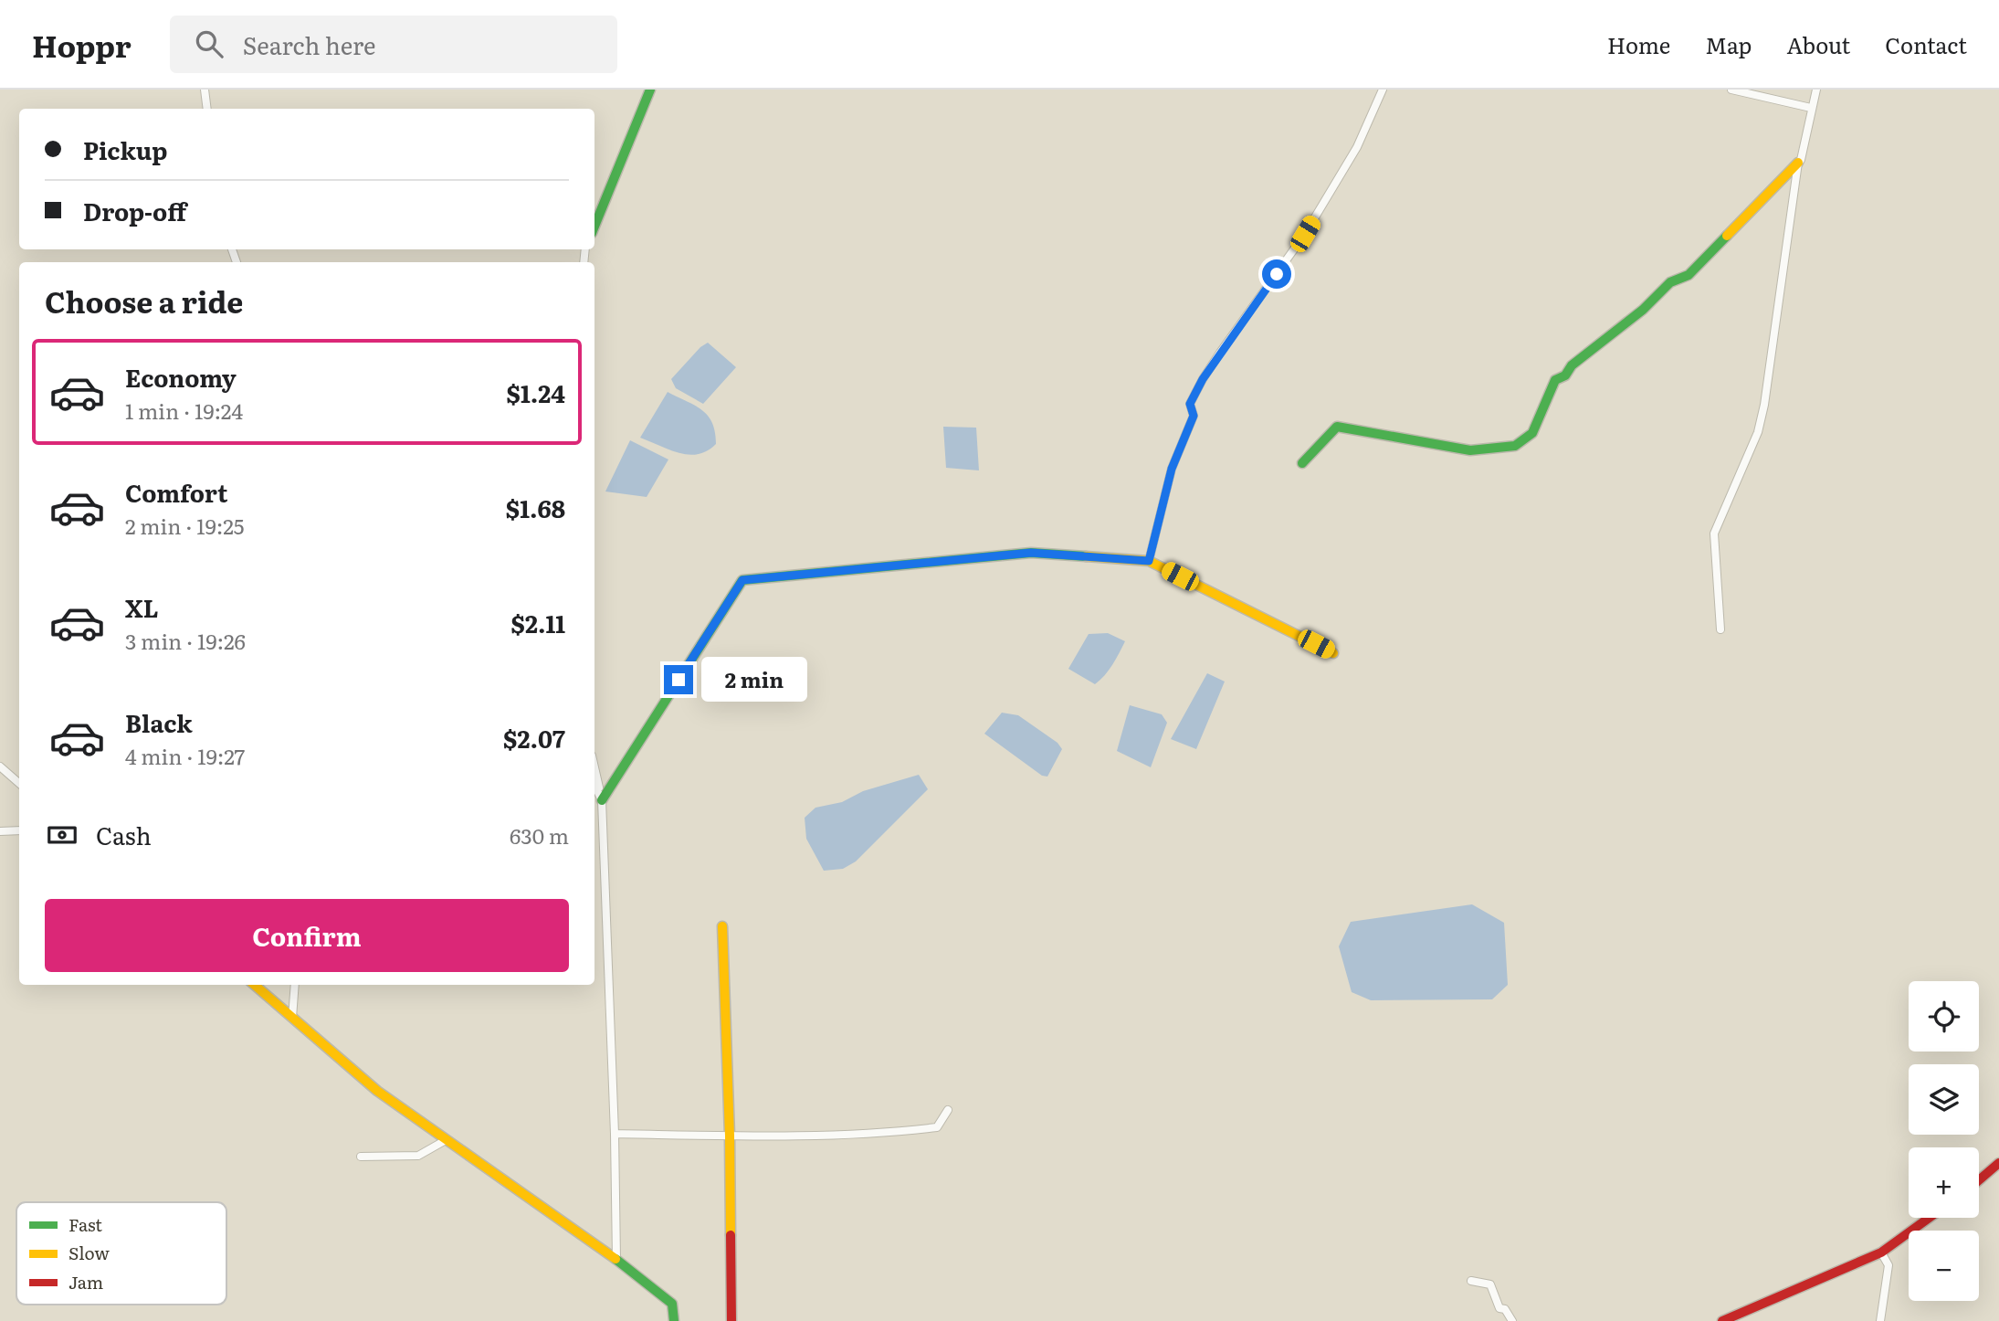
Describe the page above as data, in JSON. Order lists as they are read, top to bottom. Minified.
{"legend":["Fast","Slow","Jam"],"page":{"header":"Hoppr","search":"Search here","nav":["Home","Map","About","Contact"],"banner":["Pickup","Drop-off"],"heading":"Choose a ride","list":[{"name":"Economy","note":"1 min · 19:24","value":"$1.24"},{"name":"Comfort","note":"2 min · 19:25","value":"$1.68"},{"name":"XL","note":"3 min · 19:26","value":"$2.11"},{"name":"Black","note":"4 min · 19:27","value":"$2.07"}],"bubble":"2 min","pay":["Cash","630 m"],"buttons":"Confirm","map_buttons":["+","−"]}}
